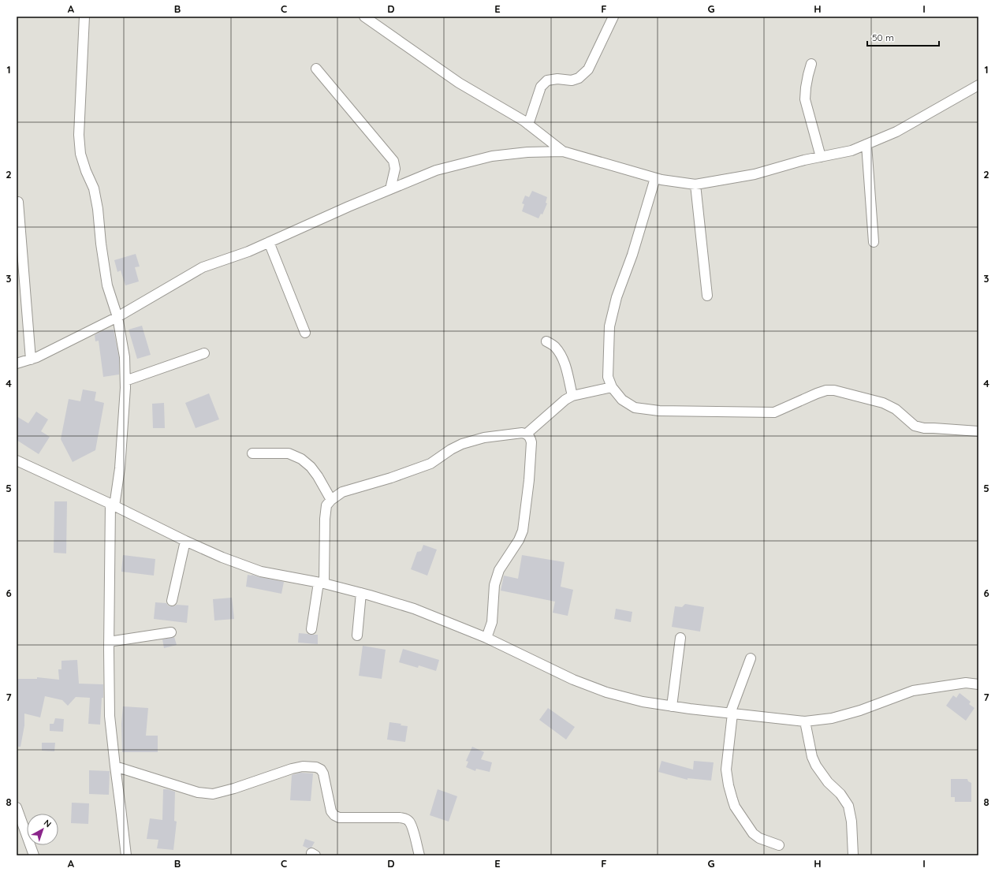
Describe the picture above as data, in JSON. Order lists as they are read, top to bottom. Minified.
{"scale_bar":"50 m","north":"top right","grid":{"columns":["A","B","C","D","E","F","G","H","I"],"rows":["1","2","3","4","5","6","7","8"]}}
